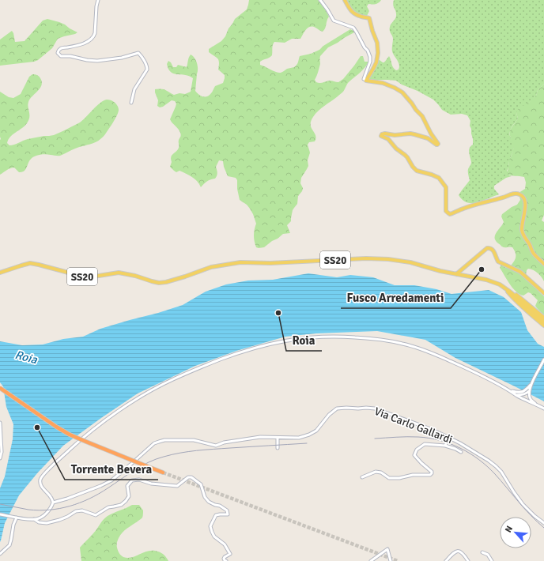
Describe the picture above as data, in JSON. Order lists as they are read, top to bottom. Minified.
{"streets":{"main road":["SS20"],"street":["Via Carlo Gallardi"]},"water":["Roia"],"places":["Fusco Arredamenti","Roia","Torrente Bevera"],"north":"top left"}
